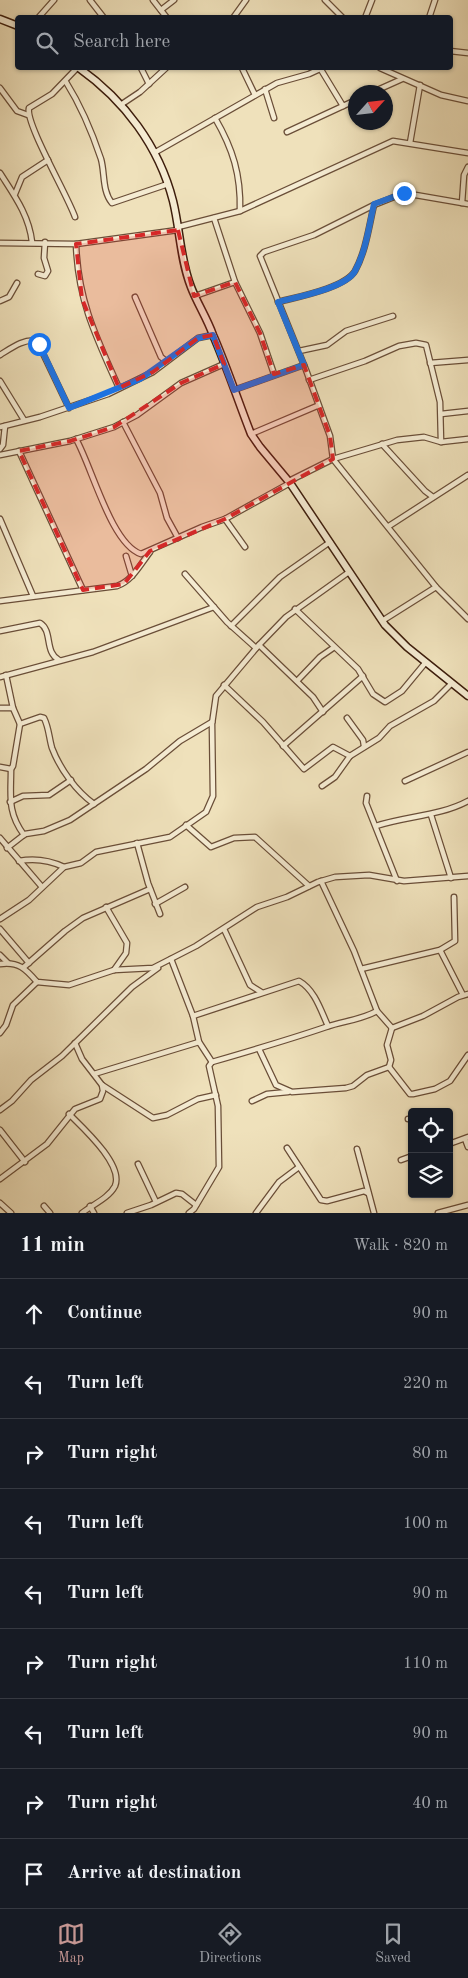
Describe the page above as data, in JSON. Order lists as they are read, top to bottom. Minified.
{"north":"top right","page":{"search":"Search here","heading":["11 min","Walk · 820 m"],"list":[["Continue","90 m"],["Turn left","220 m"],["Turn right","80 m"],["Turn left","100 m"],["Turn left","90 m"],["Turn right","110 m"],["Turn left","90 m"],["Turn right","40 m"],"Arrive at destination"],"nav":["Map","Directions","Saved"]}}
